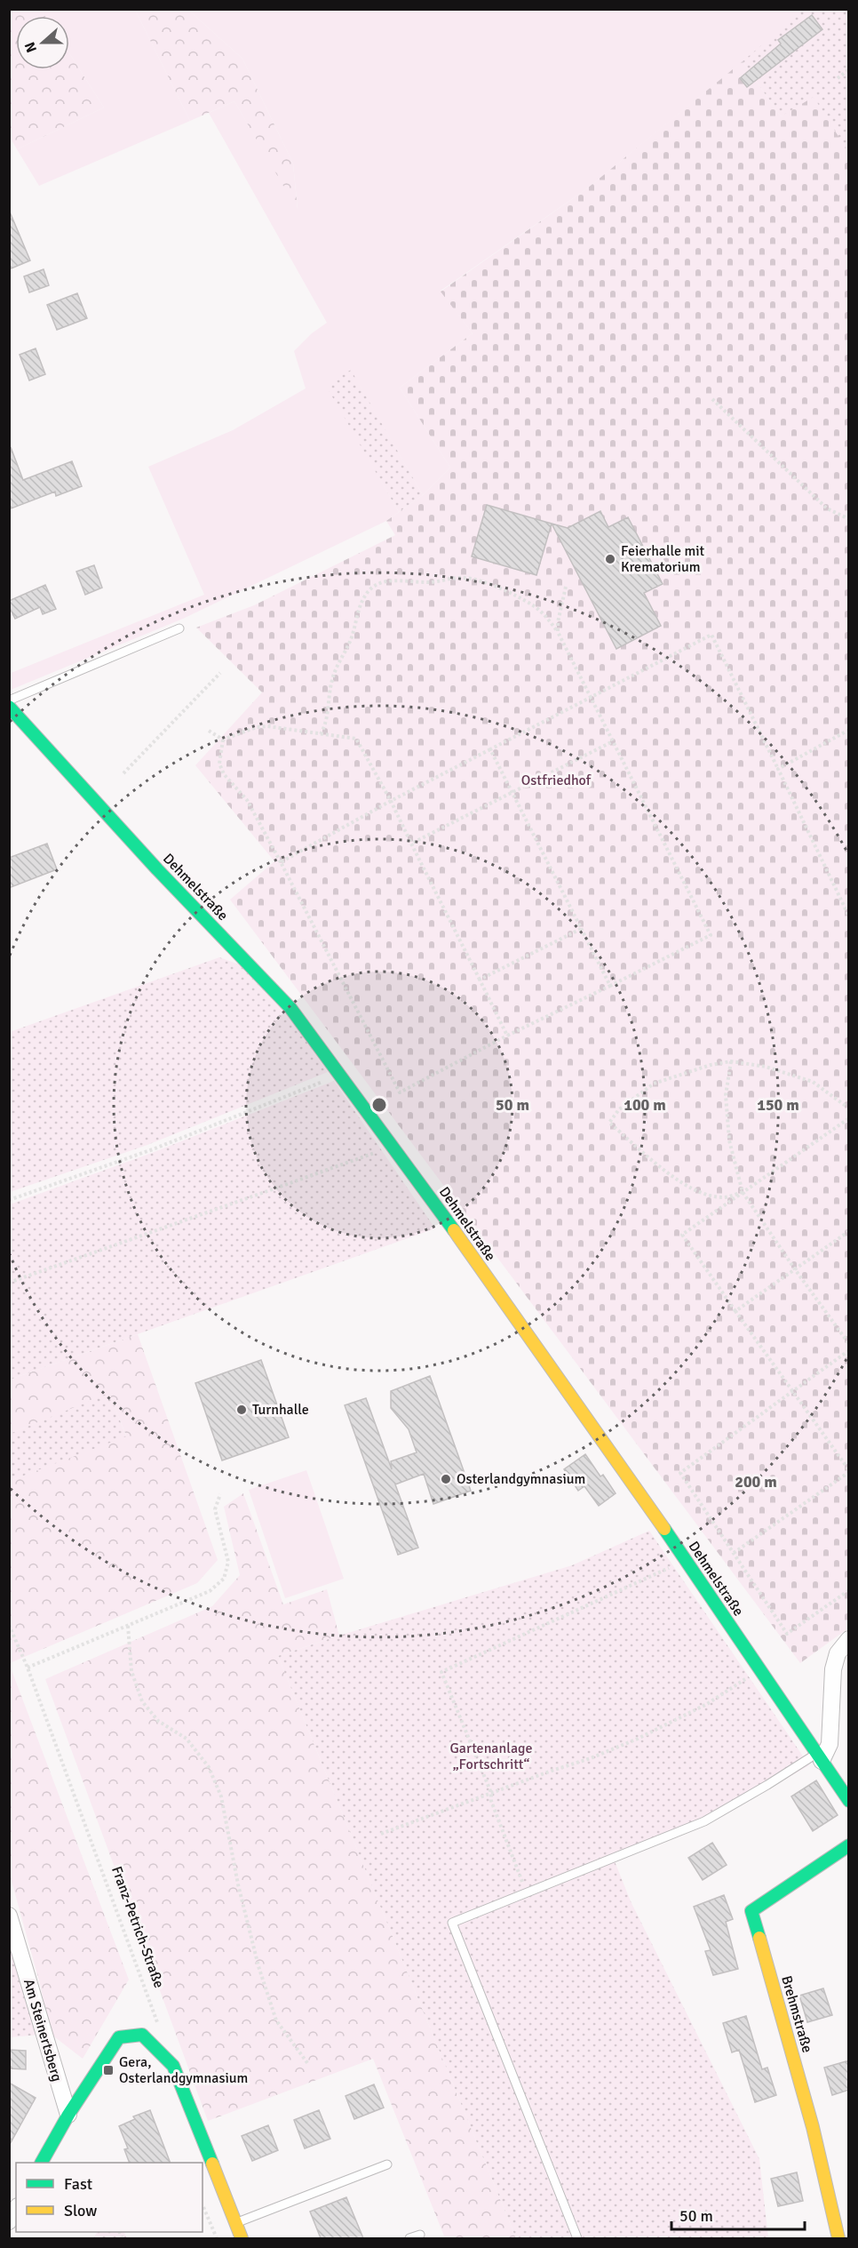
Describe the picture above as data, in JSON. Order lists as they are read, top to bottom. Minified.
{"streets":{"street":["Dehmelstraße","Brehmstraße","Am Steinertsberg"],"path":["Franz-Petrich-Straße"]},"parks":["Ostfriedhof","Gartenanlage „Fortschritt“"],"places":{"other":["Feierhalle mit Krematorium","Turnhalle","Osterlandgymnasium"],"transit":["Gera, Osterlandgymnasium"]},"legend":["Fast","Slow"],"scale_bar":"50 m","north":"left","rings":["50 m","100 m","150 m","200 m"]}
